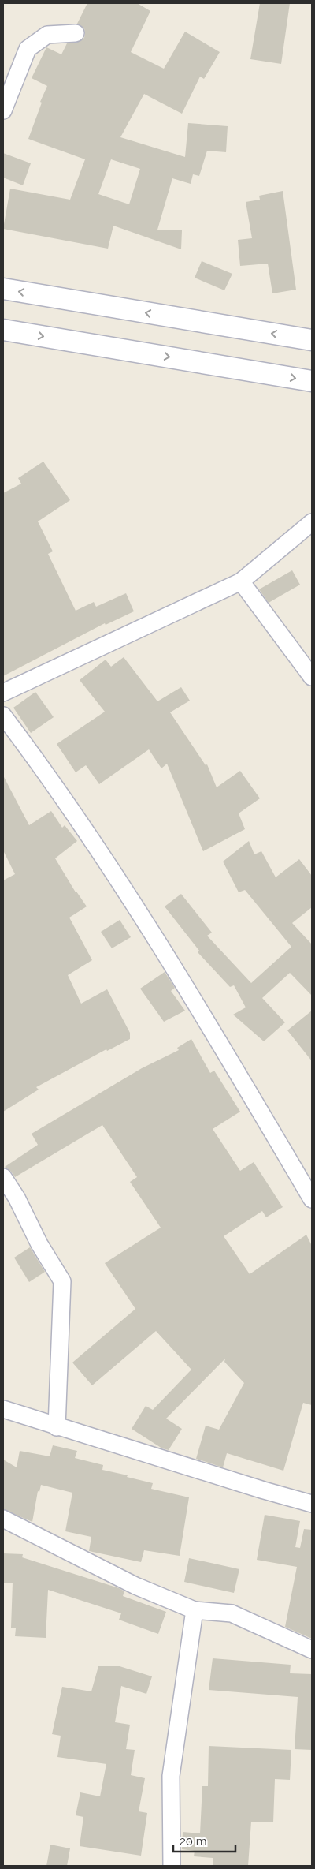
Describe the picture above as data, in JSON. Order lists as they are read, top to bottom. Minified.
{"scale_bar":"20 m"}
